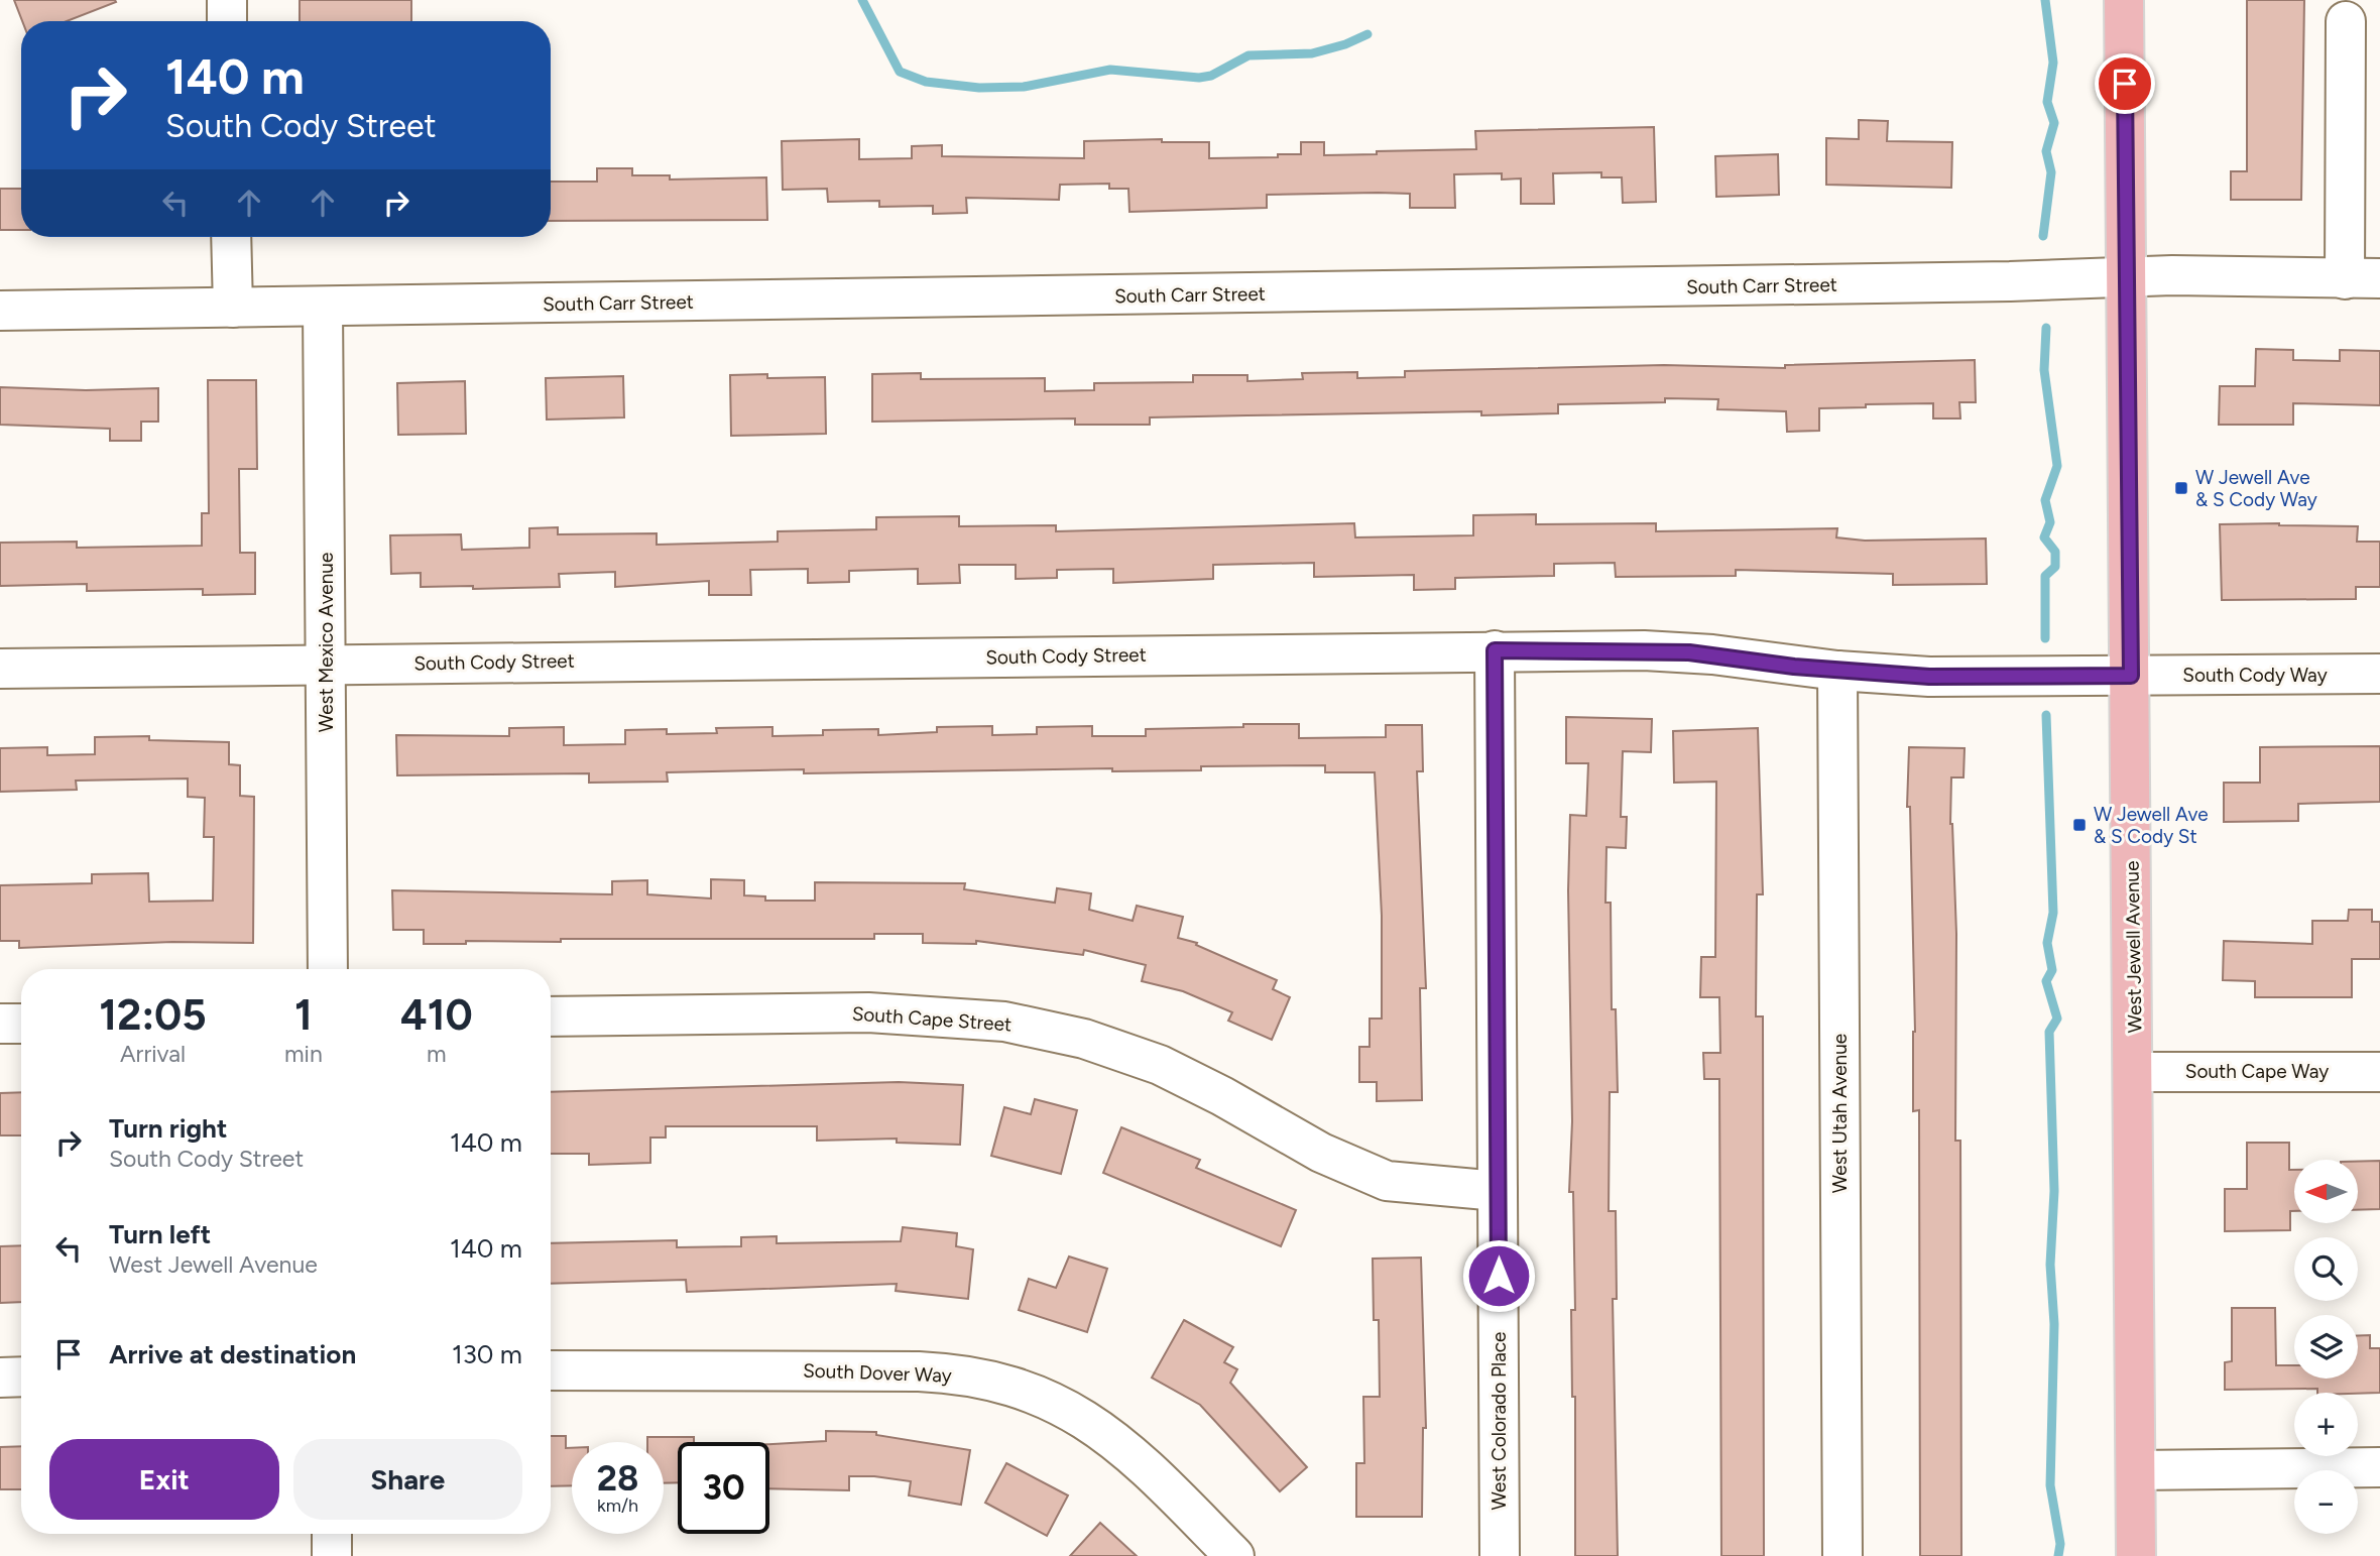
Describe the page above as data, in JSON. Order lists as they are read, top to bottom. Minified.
{"streets":{"main road":["West Jewell Avenue"],"street":["South Carr Street","West Mexico Avenue","South Cody Street","South Cody Way","South Cape Street","South Cape Way","West Utah Avenue","South Dover Way","West Colorado Place"]},"crossings":[["South Carr Street","West Mexico Avenue"],["South Carr Street","West Jewell Avenue"],["West Mexico Avenue","South Cody Street"],["South Cody Street","South Cody Way"],["South Cody Street","West Jewell Avenue"],["South Cody Street","West Utah Avenue"],["South Cody Street","West Colorado Place"],["South Cody Way","West Jewell Avenue"],["West Jewell Avenue","South Cape Way"],["South Cape Street","West Colorado Place"]],"places":{"transit":["W Jewell Ave & S Cody Way","W Jewell Ave & S Cody St"]},"north":"left","page":{"turn":["140 m","South Cody Street"],"eta":["12:05","Arrival","1","min","410","m"],"list":[{"name":"Turn right","note":"South Cody Street","value":"140 m"},{"name":"Turn left","note":"West Jewell Avenue","value":"140 m"},{"name":"Arrive at destination","value":"130 m"}],"map_buttons":["+","−"],"buttons":["Exit","Share"],"speed":"28 km/h","limit":"30"}}
